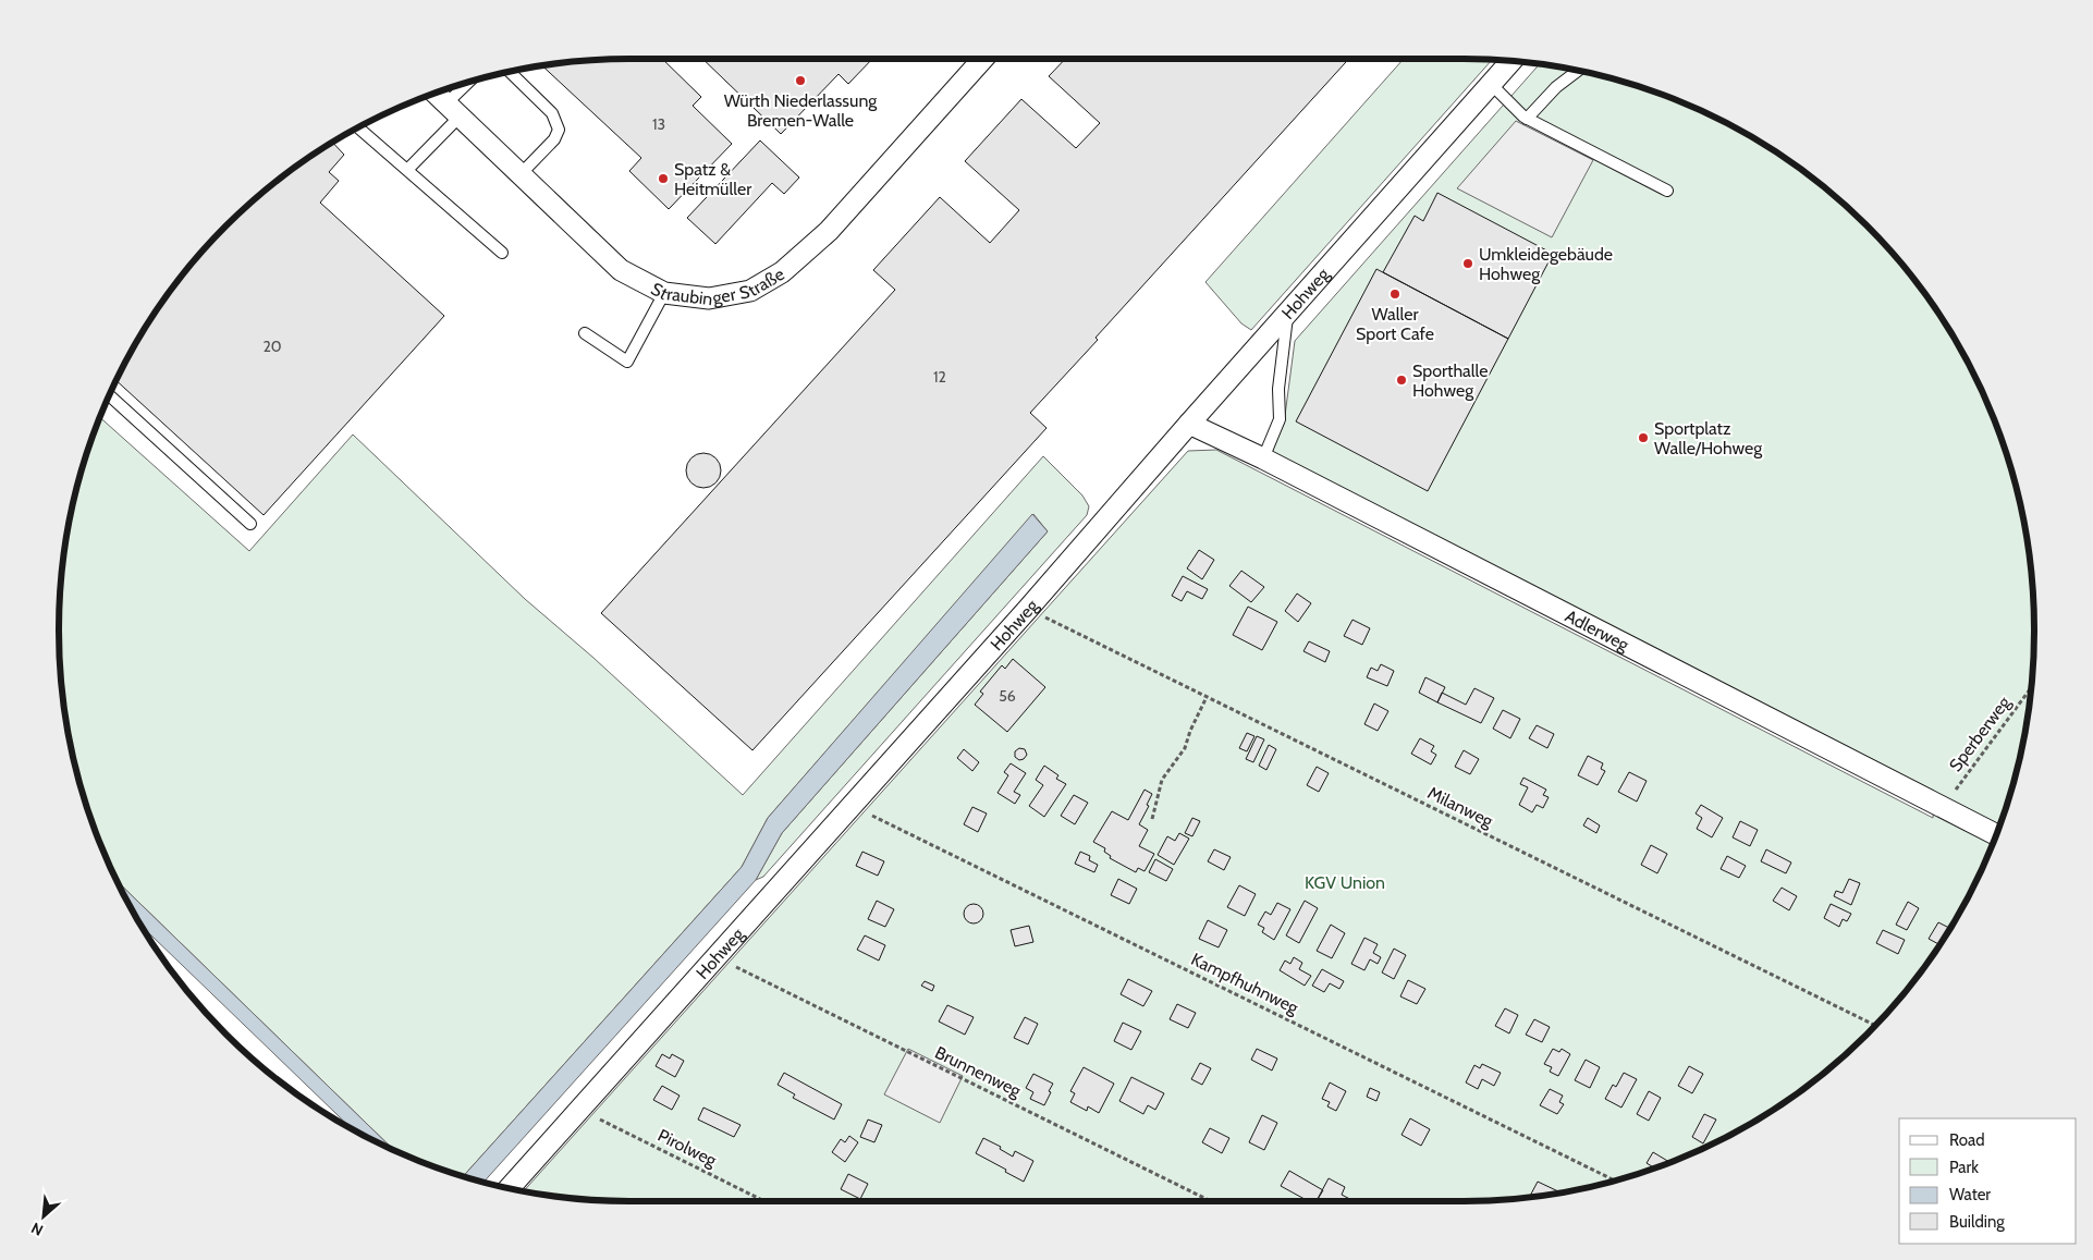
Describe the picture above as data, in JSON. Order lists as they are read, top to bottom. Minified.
{"streets":{"street":["Straubinger Straße","Hohweg","Adlerweg"],"path":["Sperberweg","Milanweg","Kampfhuhnweg","Brunnenweg","Pirolweg"]},"crossings":[["Hohweg","Adlerweg"],["Hohweg","Milanweg"],["Hohweg","Kampfhuhnweg"],["Hohweg","Brunnenweg"],["Hohweg","Pirolweg"],["Adlerweg","Sperberweg"]],"parks":["KGV Union"],"places":["Würth Niederlassung Bremen-Walle","Spatz & Heitmüller","Umkleidegebäude Hohweg","Waller Sport Cafe","Sporthalle Hohweg","Sportplatz Walle/Hohweg"],"house_numbers":["13","20","12","56"],"legend":["Road","Park","Water","Building"],"north":"bottom left"}
